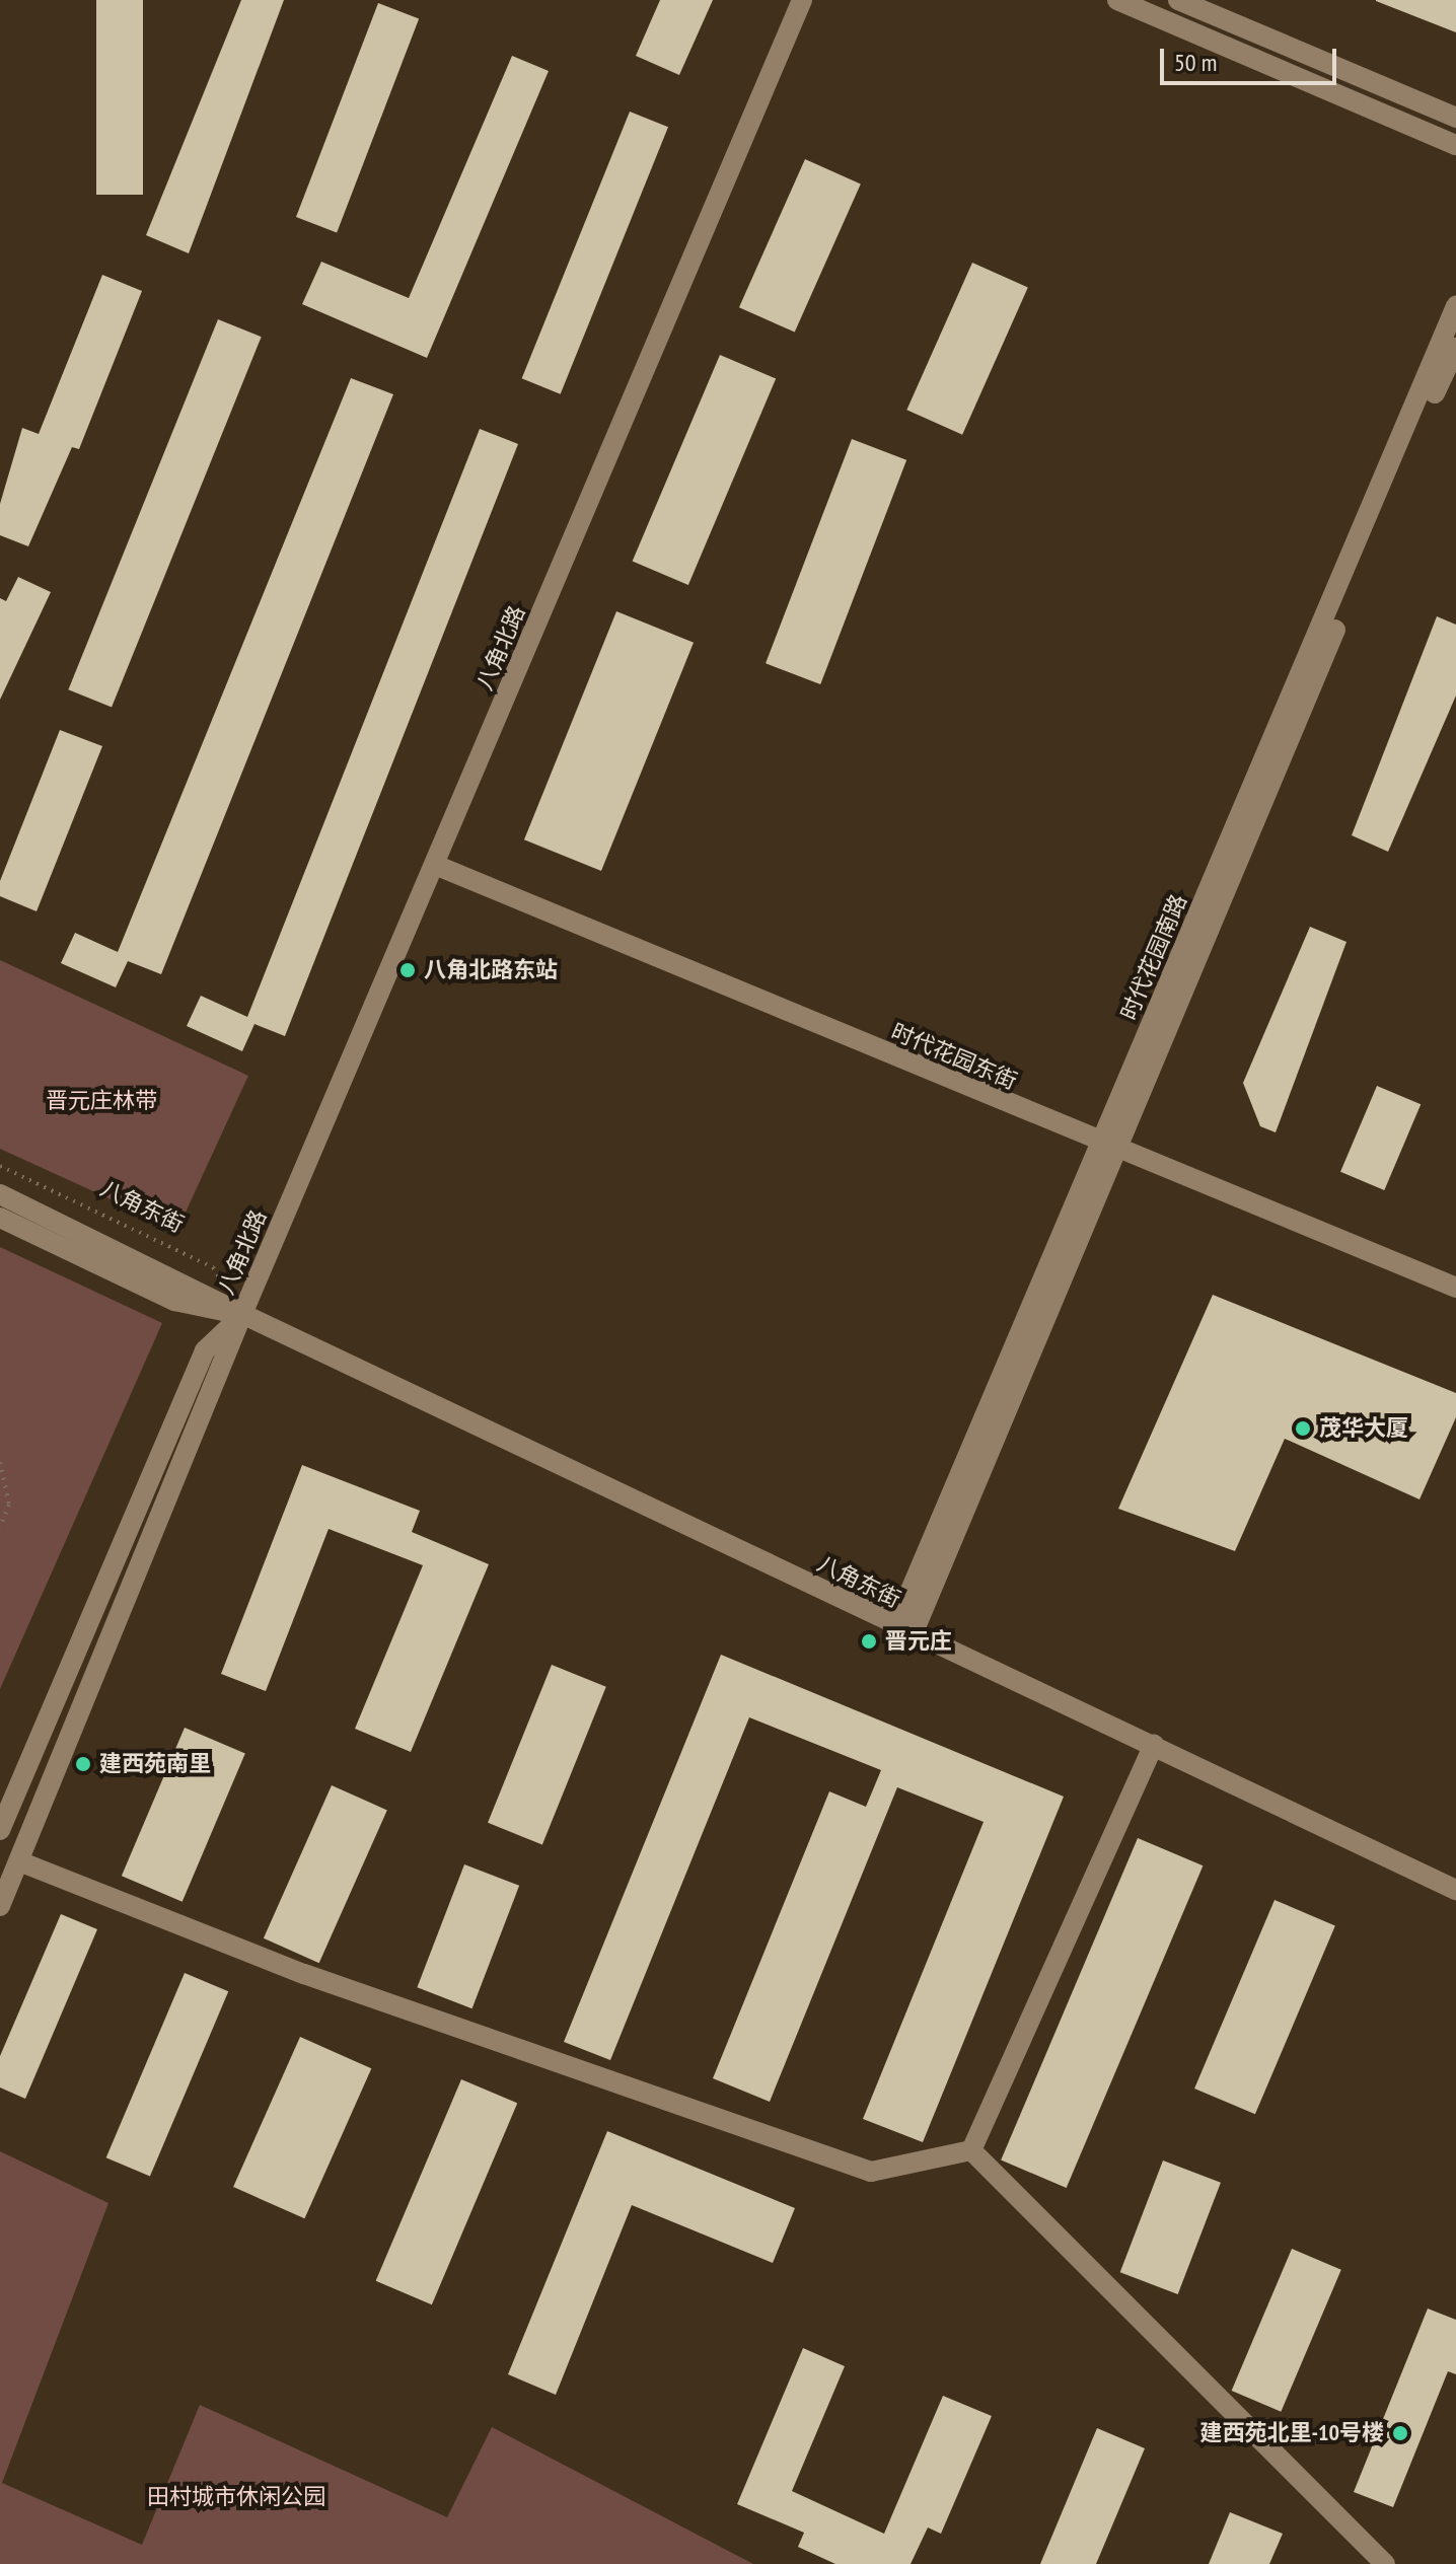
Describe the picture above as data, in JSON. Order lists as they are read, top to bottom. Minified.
{"streets":{"street":["八角北路","时代花园南路","时代花园东街","八角东街"]},"crossings":[["八角北路","时代花园东街"],["八角北路","八角东街"],["时代花园南路","时代花园东街"],["时代花园南路","八角东街"]],"parks":["晋元庄林带","田村城市休闲公园"],"places":["八角北路东站","茂华大厦","晋元庄","建西苑南里","建西苑北里-10号楼"],"scale_bar":"50 m"}
